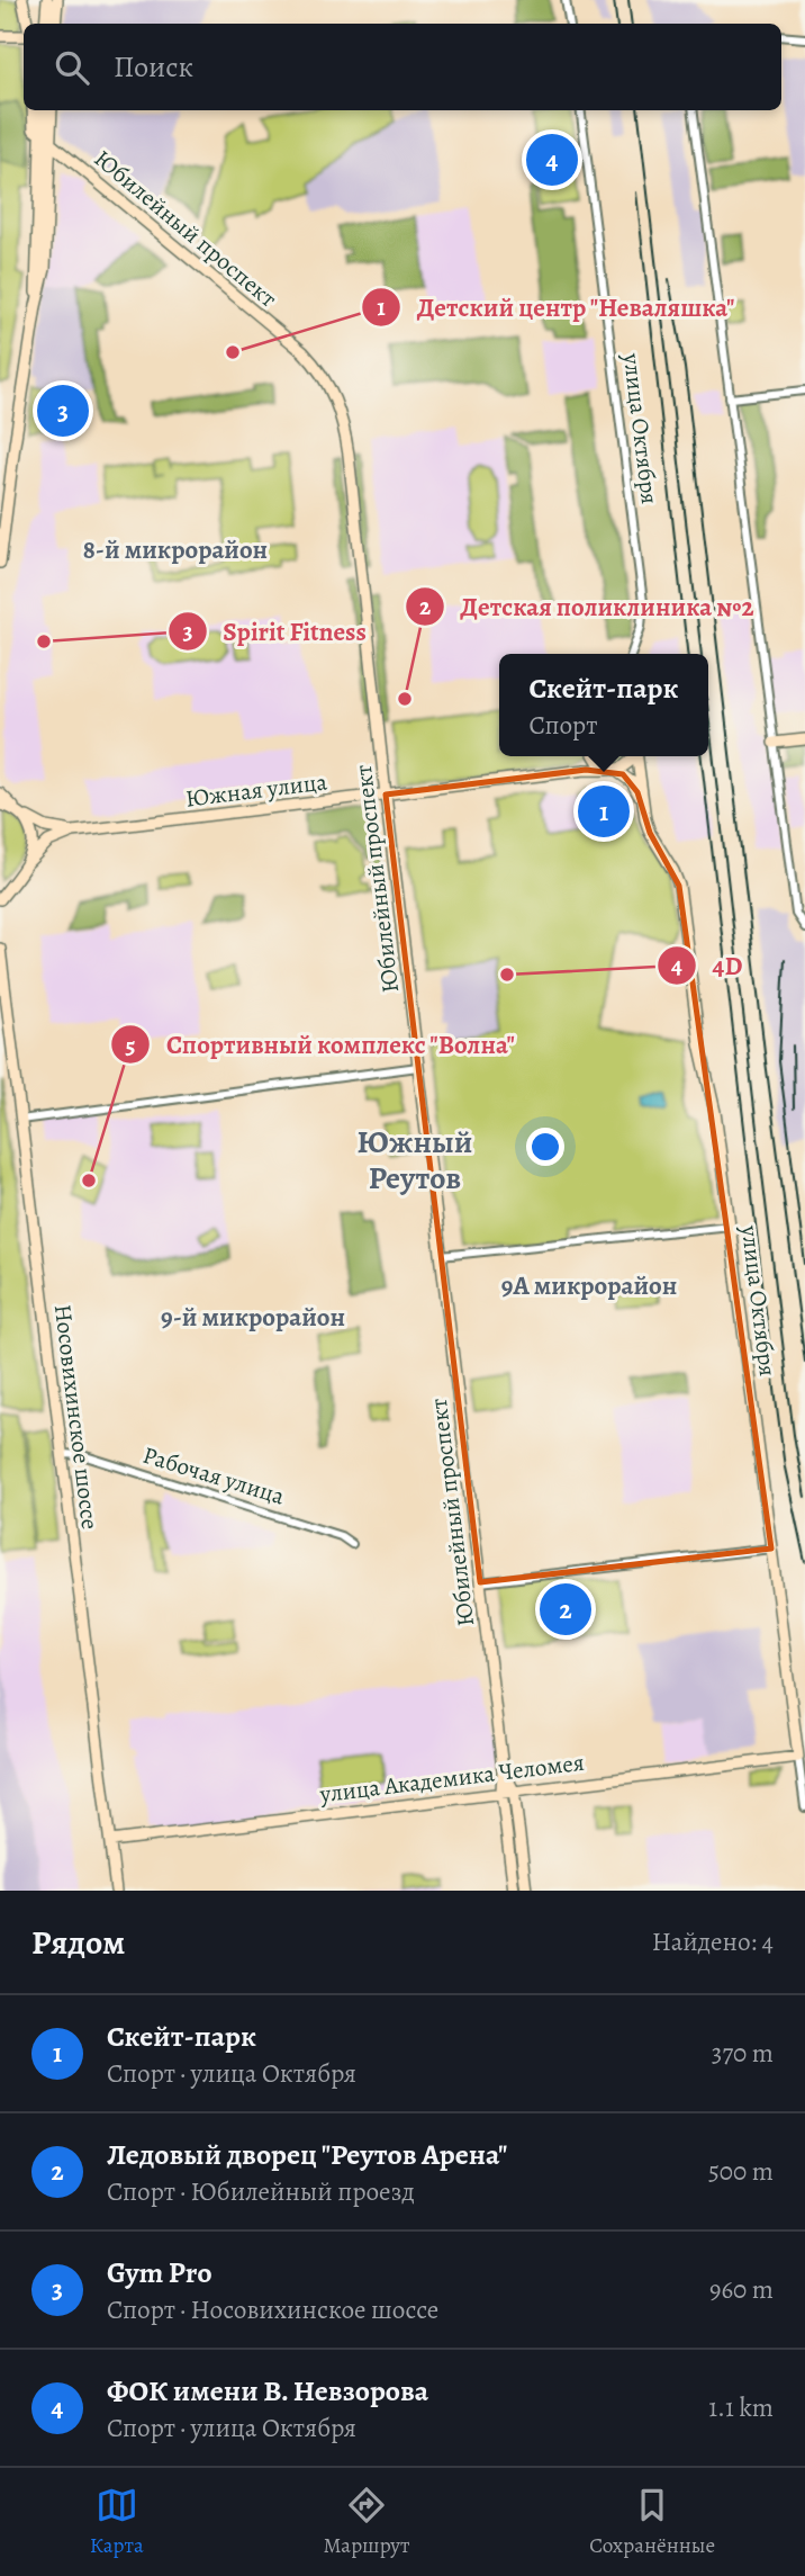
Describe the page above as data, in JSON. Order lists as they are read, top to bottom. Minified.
{"streets":{"street":["Юбилейный проспект","улица Октября","Южная улица","Носовихинское шоссе","Рабочая улица","улица Академика Челомея"]},"crossings":[["Юбилейный проспект","Южная улица"],["Юбилейный проспект","улица Академика Челомея"],["улица Октября","Южная улица"],["улица Октября","улица Академика Челомея"],["Носовихинское шоссе","Рабочая улица"],["Носовихинское шоссе","улица Академика Челомея"]],"districts":["8-й микрорайон","Южный Реутов","9А микрорайон","9-й микрорайон"],"places":["Детский центр \"Неваляшка\"","Spirit Fitness","Детская поликлиника №2","4D","Спортивный комплекс \"Волна\""],"page":{"search":"Поиск","pins":["4","3","1","2"],"popup":["Скейт-парк","Спорт"],"heading":["Рядом","Найдено: 4"],"list":[{"mark":"1","name":"Скейт-парк","note":"Спорт · улица Октября","value":"370 m"},{"mark":"2","name":"Ледовый дворец \"Реутов Арена\"","note":"Спорт · Юбилейный проезд","value":"500 m"},{"mark":"3","name":"Gym Pro","note":"Спорт · Носовихинское шоссе","value":"960 m"},{"mark":"4","name":"ФОК имени В. Невзорова","note":"Спорт · улица Октября","value":"1.1 km"}],"nav":["Карта","Маршрут","Сохранённые"]}}
